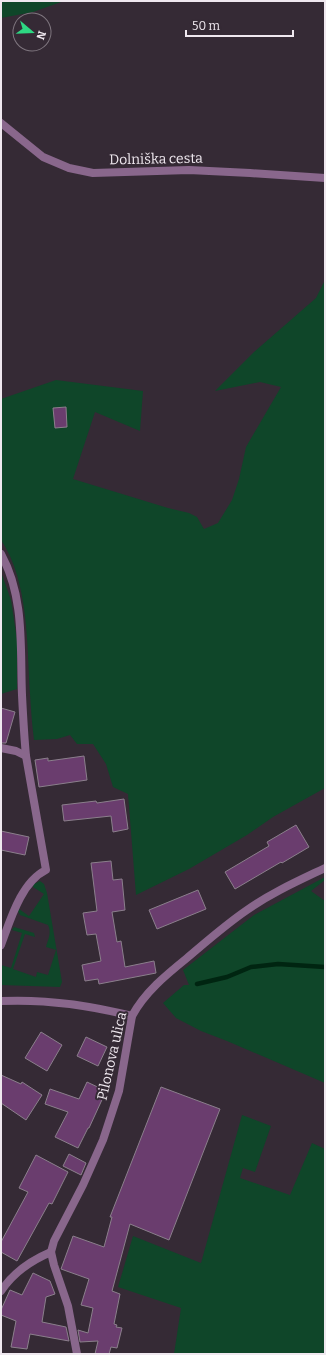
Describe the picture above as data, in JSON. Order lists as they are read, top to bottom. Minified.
{"streets":{"street":["Dolniška cesta","Pilonova ulica"]},"scale_bar":"50 m","north":"right"}
